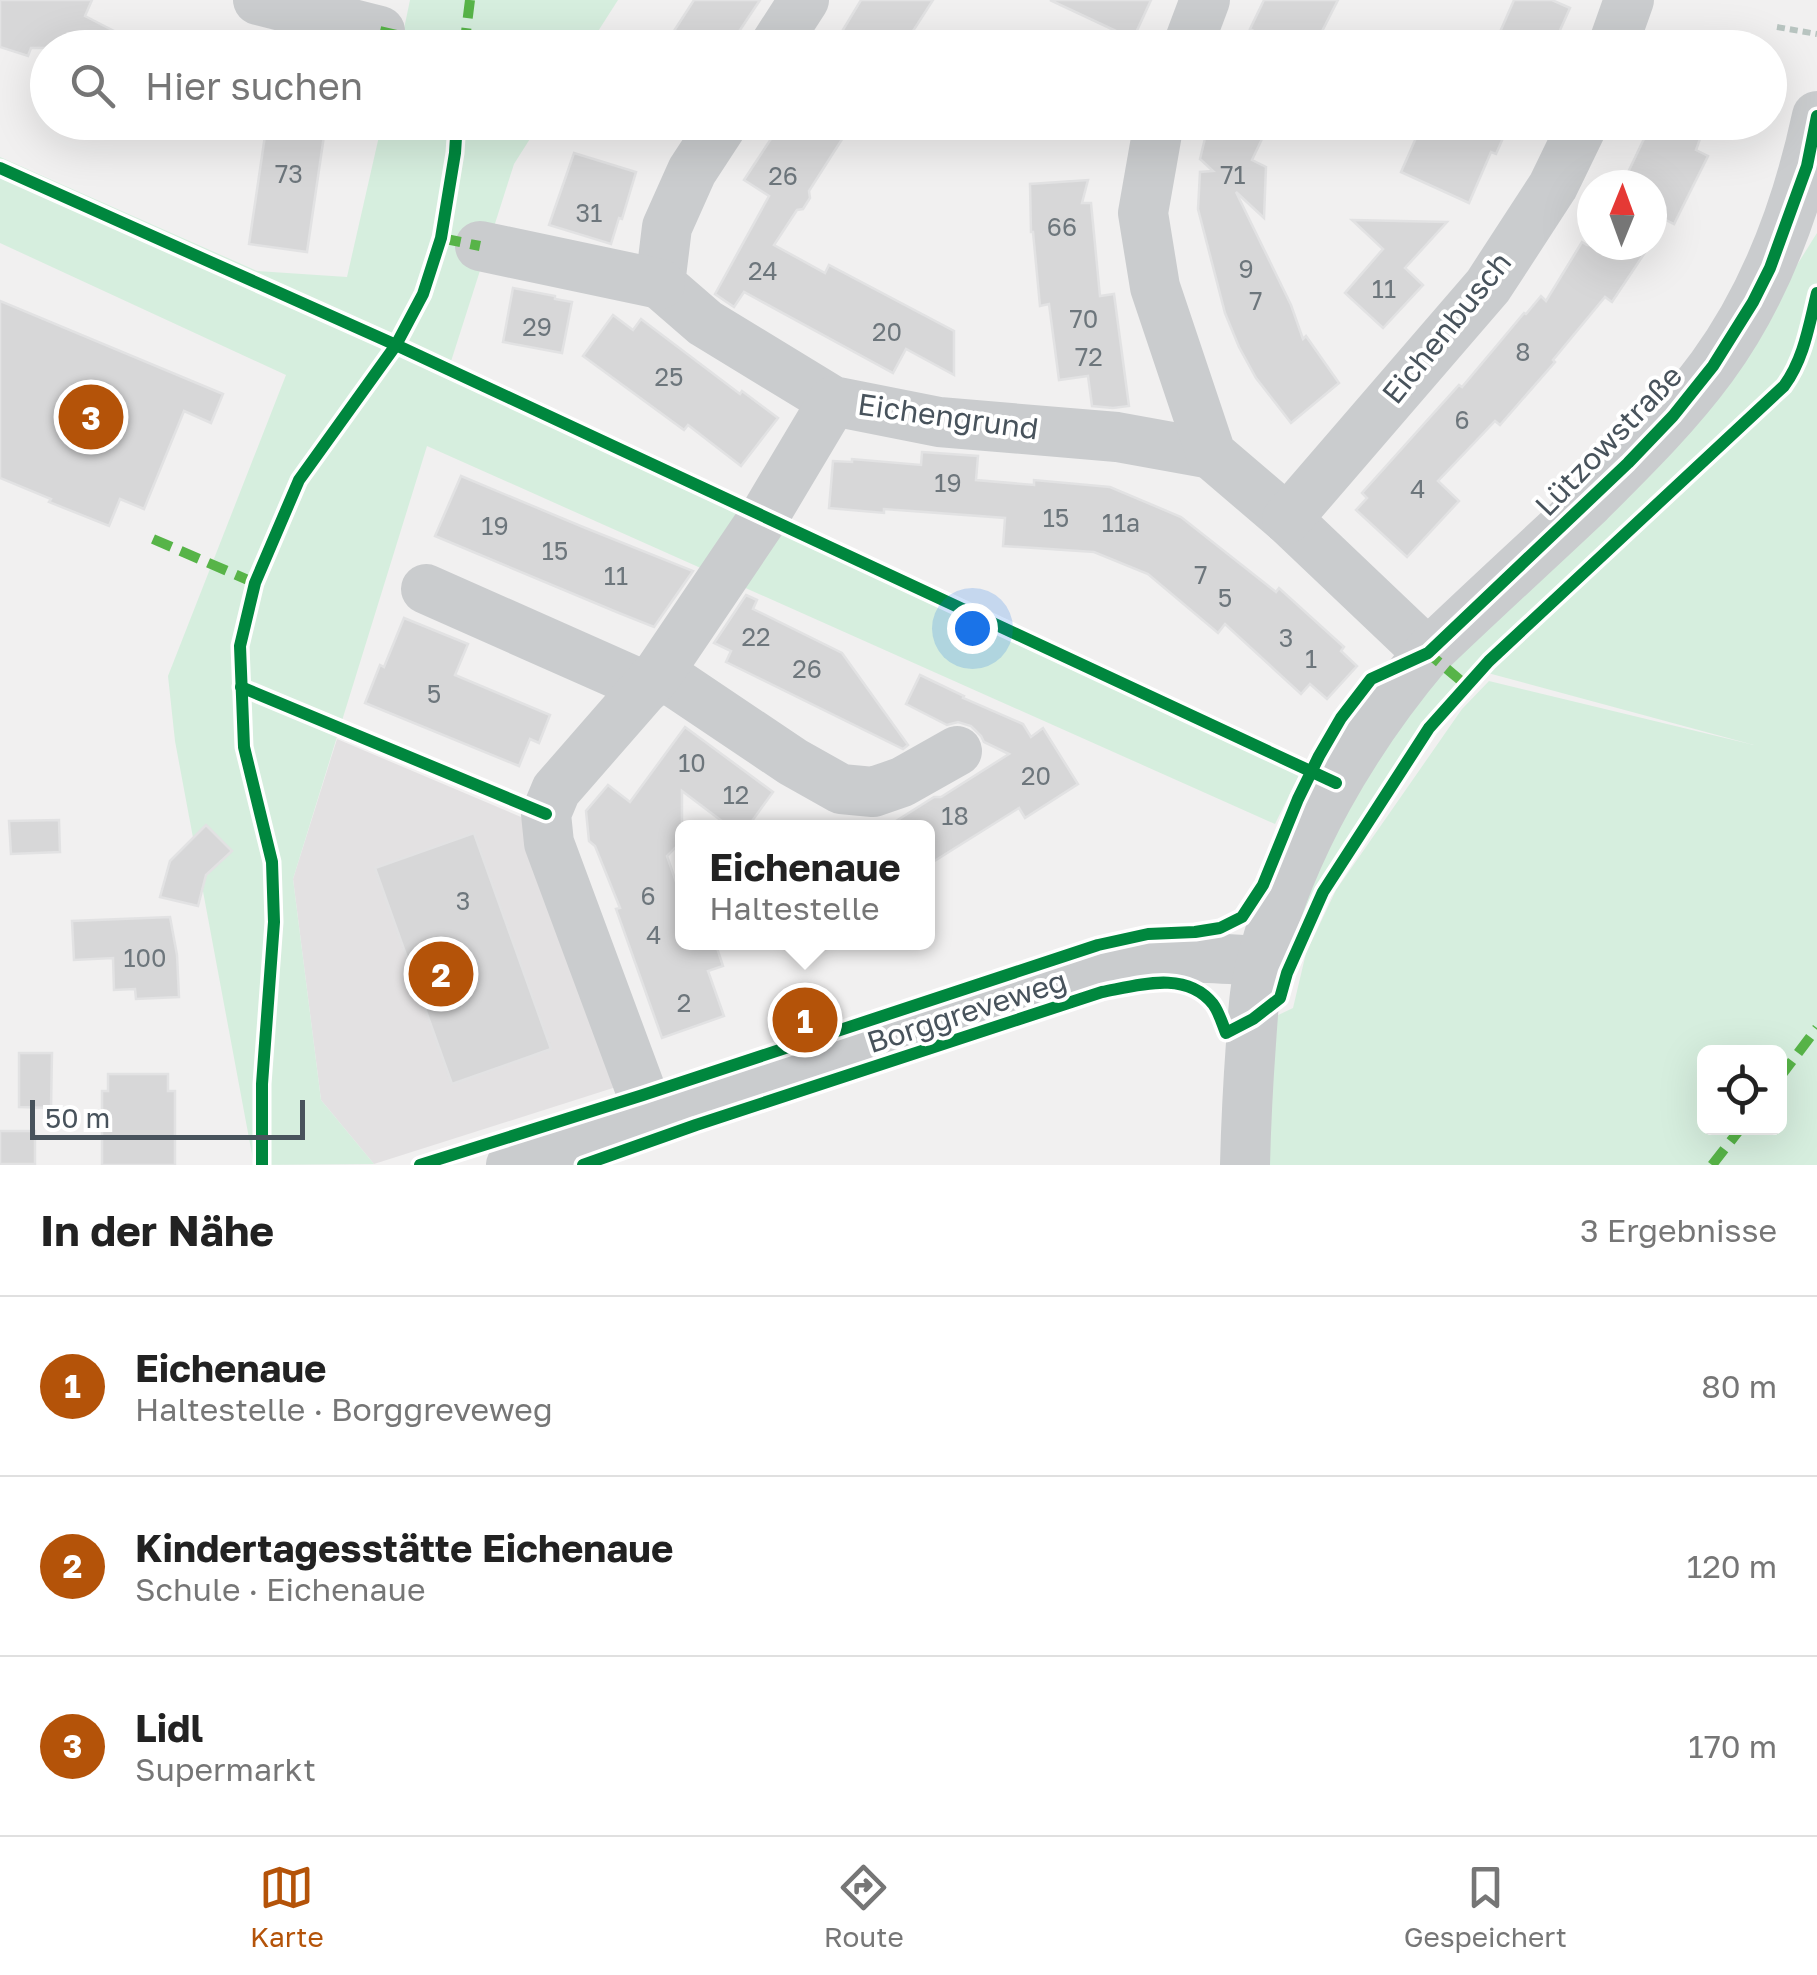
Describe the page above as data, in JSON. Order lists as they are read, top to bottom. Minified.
{"streets":{"street":["Eichenbusch","Eichengrund","Lützowstraße","Borggreveweg"]},"crossings":[["Lützowstraße","Borggreveweg"]],"house_numbers":["73","71","26","31","66","9","24","11","7","70","29","20","8","72","25","6","19","4","15","11a","19","15","7","11","5","22","3","1","26","5","10","20","12","18","6","3","4","100","2"],"scale_bar":"50 m","north":"top","page":{"search":"Hier suchen","pins":["3","2","1"],"popup":["Eichenaue","Haltestelle"],"scale":"50 m","heading":["In der Nähe","3 Ergebnisse"],"list":[{"mark":"1","name":"Eichenaue","note":"Haltestelle · Borggreveweg","value":"80 m"},{"mark":"2","name":"Kindertagesstätte Eichenaue","note":"Schule · Eichenaue","value":"120 m"},{"mark":"3","name":"Lidl","note":"Supermarkt","value":"170 m"}],"nav":["Karte","Route","Gespeichert"]}}
